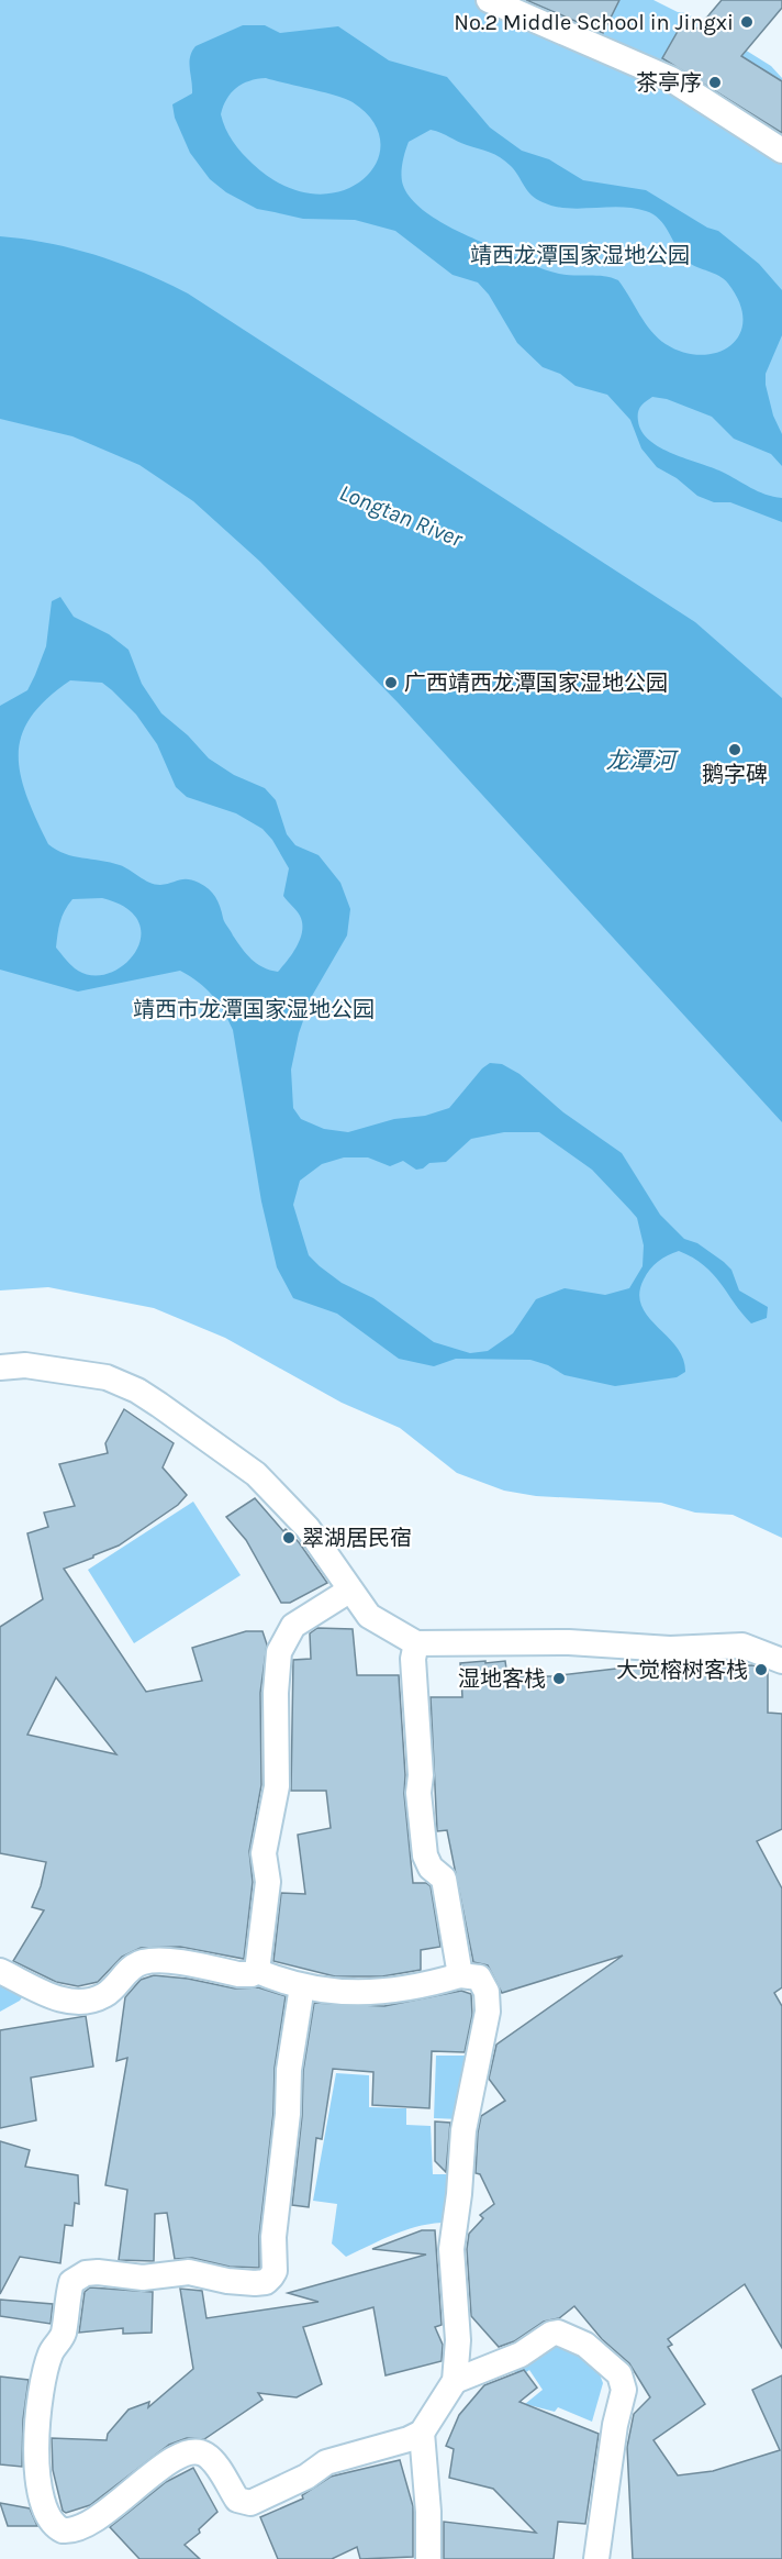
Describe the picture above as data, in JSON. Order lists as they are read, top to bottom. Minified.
{"water":["Longtan River","龙潭河"],"parks":["靖西龙潭国家湿地公园","靖西市龙潭国家湿地公园"],"places":["No.2 Middle School in Jingxi","茶亭序","广西靖西龙潭国家湿地公园","鹅字碑","翠湖居民宿","大觉榕树客栈","湿地客栈"]}
